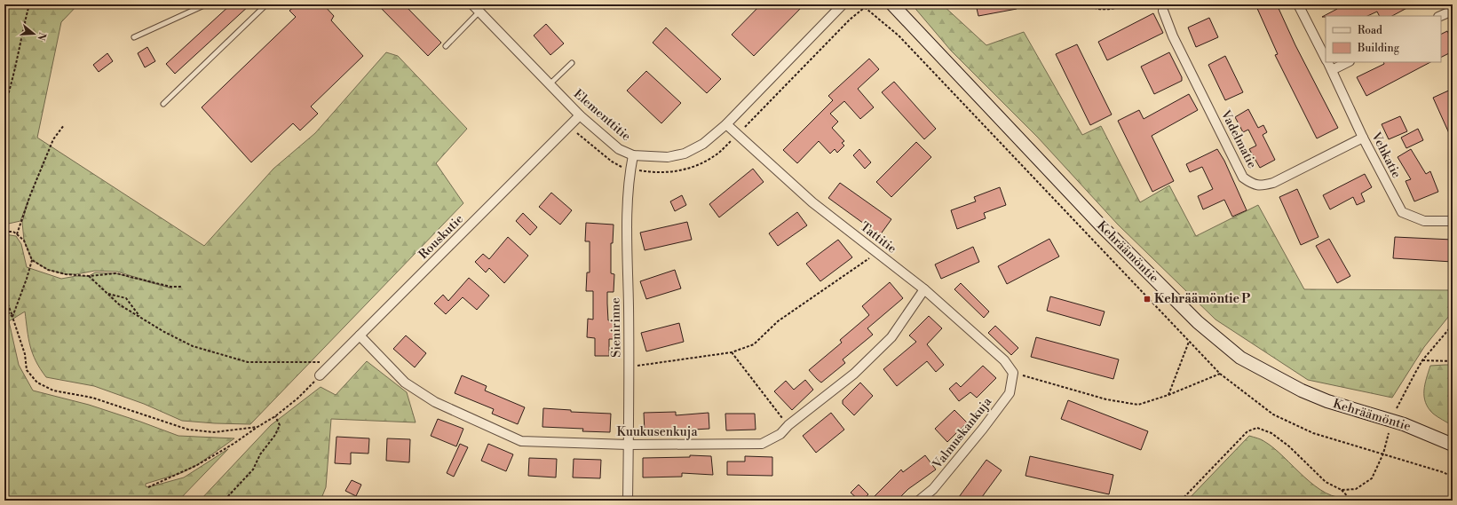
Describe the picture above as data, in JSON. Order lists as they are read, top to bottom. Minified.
{"streets":{"street":["Elementtitie","Vadelmatie","Vehkatie","Rouskutie","Tattitie","Kehräämöntie","Sienirinne","Kuukusenkuja","Valmuskankuja"]},"crossings":[["Elementtitie","Rouskutie"],["Elementtitie","Tattitie"],["Elementtitie","Sienirinne"],["Vadelmatie","Vehkatie"],["Rouskutie","Kuukusenkuja"],["Tattitie","Kuukusenkuja"],["Tattitie","Valmuskankuja"],["Sienirinne","Kuukusenkuja"]],"places":{"transit":["Kehräämöntie P"]},"legend":["Road","Building"],"north":"right"}
